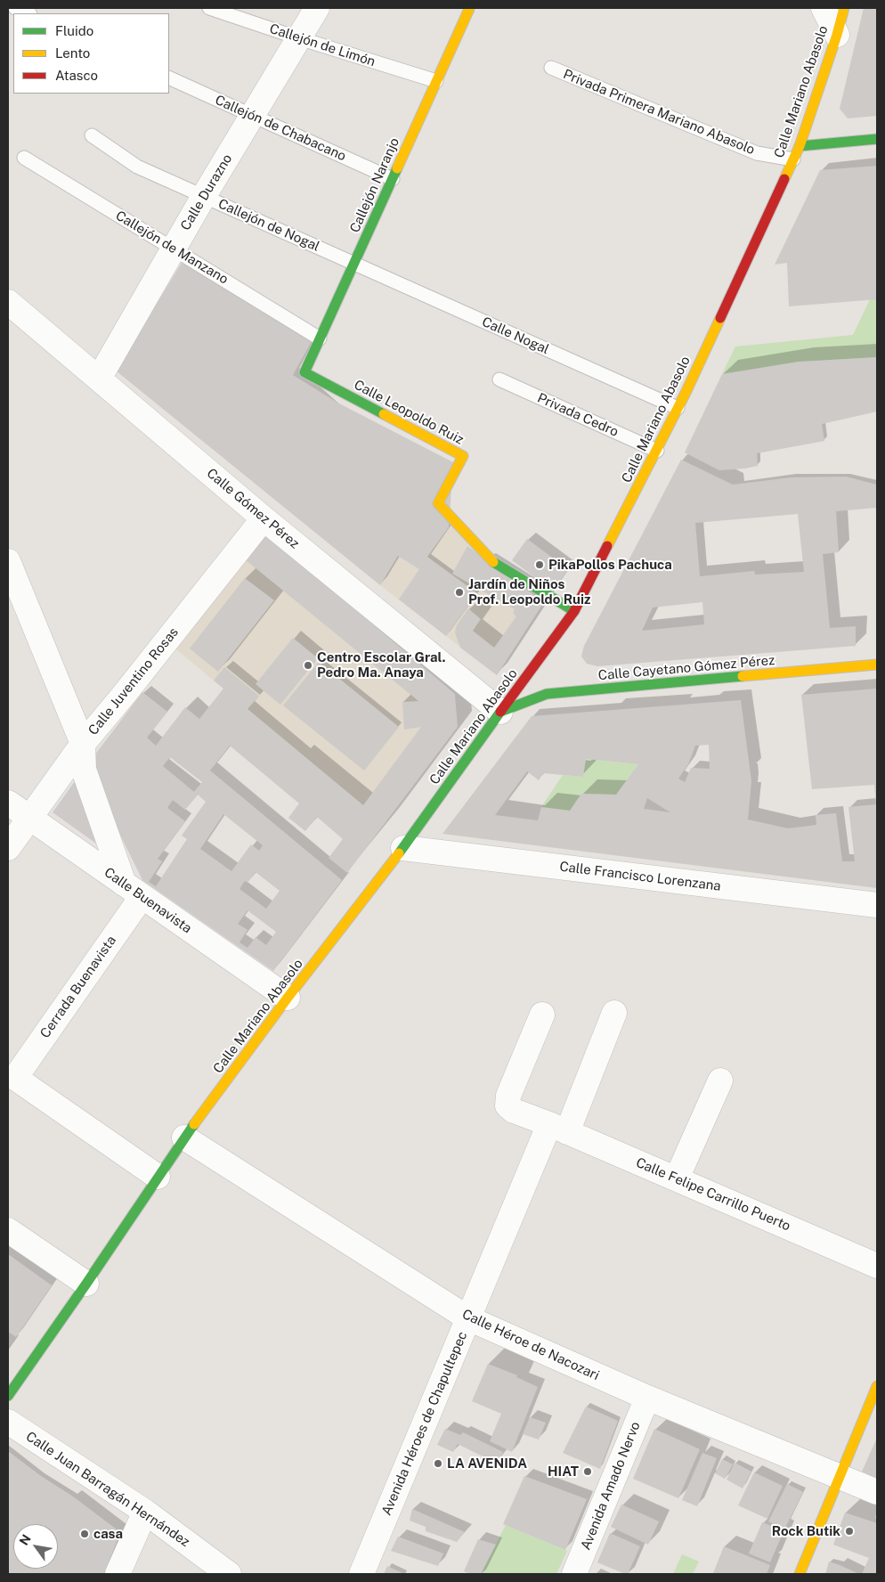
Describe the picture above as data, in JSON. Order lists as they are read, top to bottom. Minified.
{"streets":{"street":["Calle Mariano Abasolo","Callejón Naranjo","Calle Durazno","Calle Leopoldo Ruiz","Calle Gómez Pérez","Calle Cayetano Gómez Pérez","Calle Juventino Rosas","Calle Francisco Lorenzana","Calle Buenavista","Cerrada Buenavista","Calle Felipe Carrillo Puerto","Calle Héroe de Nacozari","Avenida Héroes de Chapultepec","Avenida Amado Nervo","Calle Juan Barragán Hernández"],"lane":["Callejón de Limón","Privada Primera Mariano Abasolo","Callejón de Chabacano","Callejón de Nogal","Callejón de Manzano","Calle Nogal","Privada Cedro"]},"crossings":[["Callejón de Limón","Callejón Naranjo"],["Callejón de Limón","Calle Durazno"],["Calle Mariano Abasolo","Privada Primera Mariano Abasolo"],["Calle Mariano Abasolo","Calle Nogal"],["Calle Mariano Abasolo","Calle Leopoldo Ruiz"],["Calle Mariano Abasolo","Privada Cedro"],["Calle Mariano Abasolo","Calle Gómez Pérez"],["Calle Mariano Abasolo","Calle Cayetano Gómez Pérez"],["Calle Mariano Abasolo","Calle Francisco Lorenzana"],["Calle Mariano Abasolo","Calle Buenavista"],["Calle Mariano Abasolo","Cerrada Buenavista"],["Calle Mariano Abasolo","Calle Héroe de Nacozari"],["Callejón de Chabacano","Callejón Naranjo"],["Callejón de Chabacano","Calle Durazno"],["Callejón Naranjo","Callejón de Nogal"],["Callejón Naranjo","Callejón de Manzano"],["Callejón Naranjo","Calle Nogal"],["Callejón Naranjo","Calle Leopoldo Ruiz"],["Calle Durazno","Callejón de Nogal"],["Calle Durazno","Callejón de Manzano"],["Calle Durazno","Calle Gómez Pérez"],["Callejón de Nogal","Calle Nogal"],["Calle Gómez Pérez","Calle Cayetano Gómez Pérez"],["Calle Gómez Pérez","Calle Juventino Rosas"],["Calle Juventino Rosas","Calle Buenavista"],["Calle Buenavista","Cerrada Buenavista"],["Calle Felipe Carrillo Puerto","Avenida Héroes de Chapultepec"],["Calle Héroe de Nacozari","Avenida Héroes de Chapultepec"],["Calle Héroe de Nacozari","Avenida Amado Nervo"]],"places":["PikaPollos Pachuca","Jardín de Niños Prof. Leopoldo Ruiz","Centro Escolar Gral. Pedro Ma. Anaya","LA AVENIDA","HIAT","Rock Butik","casa"],"legend":["Fluido","Lento","Atasco"],"north":"top left"}
